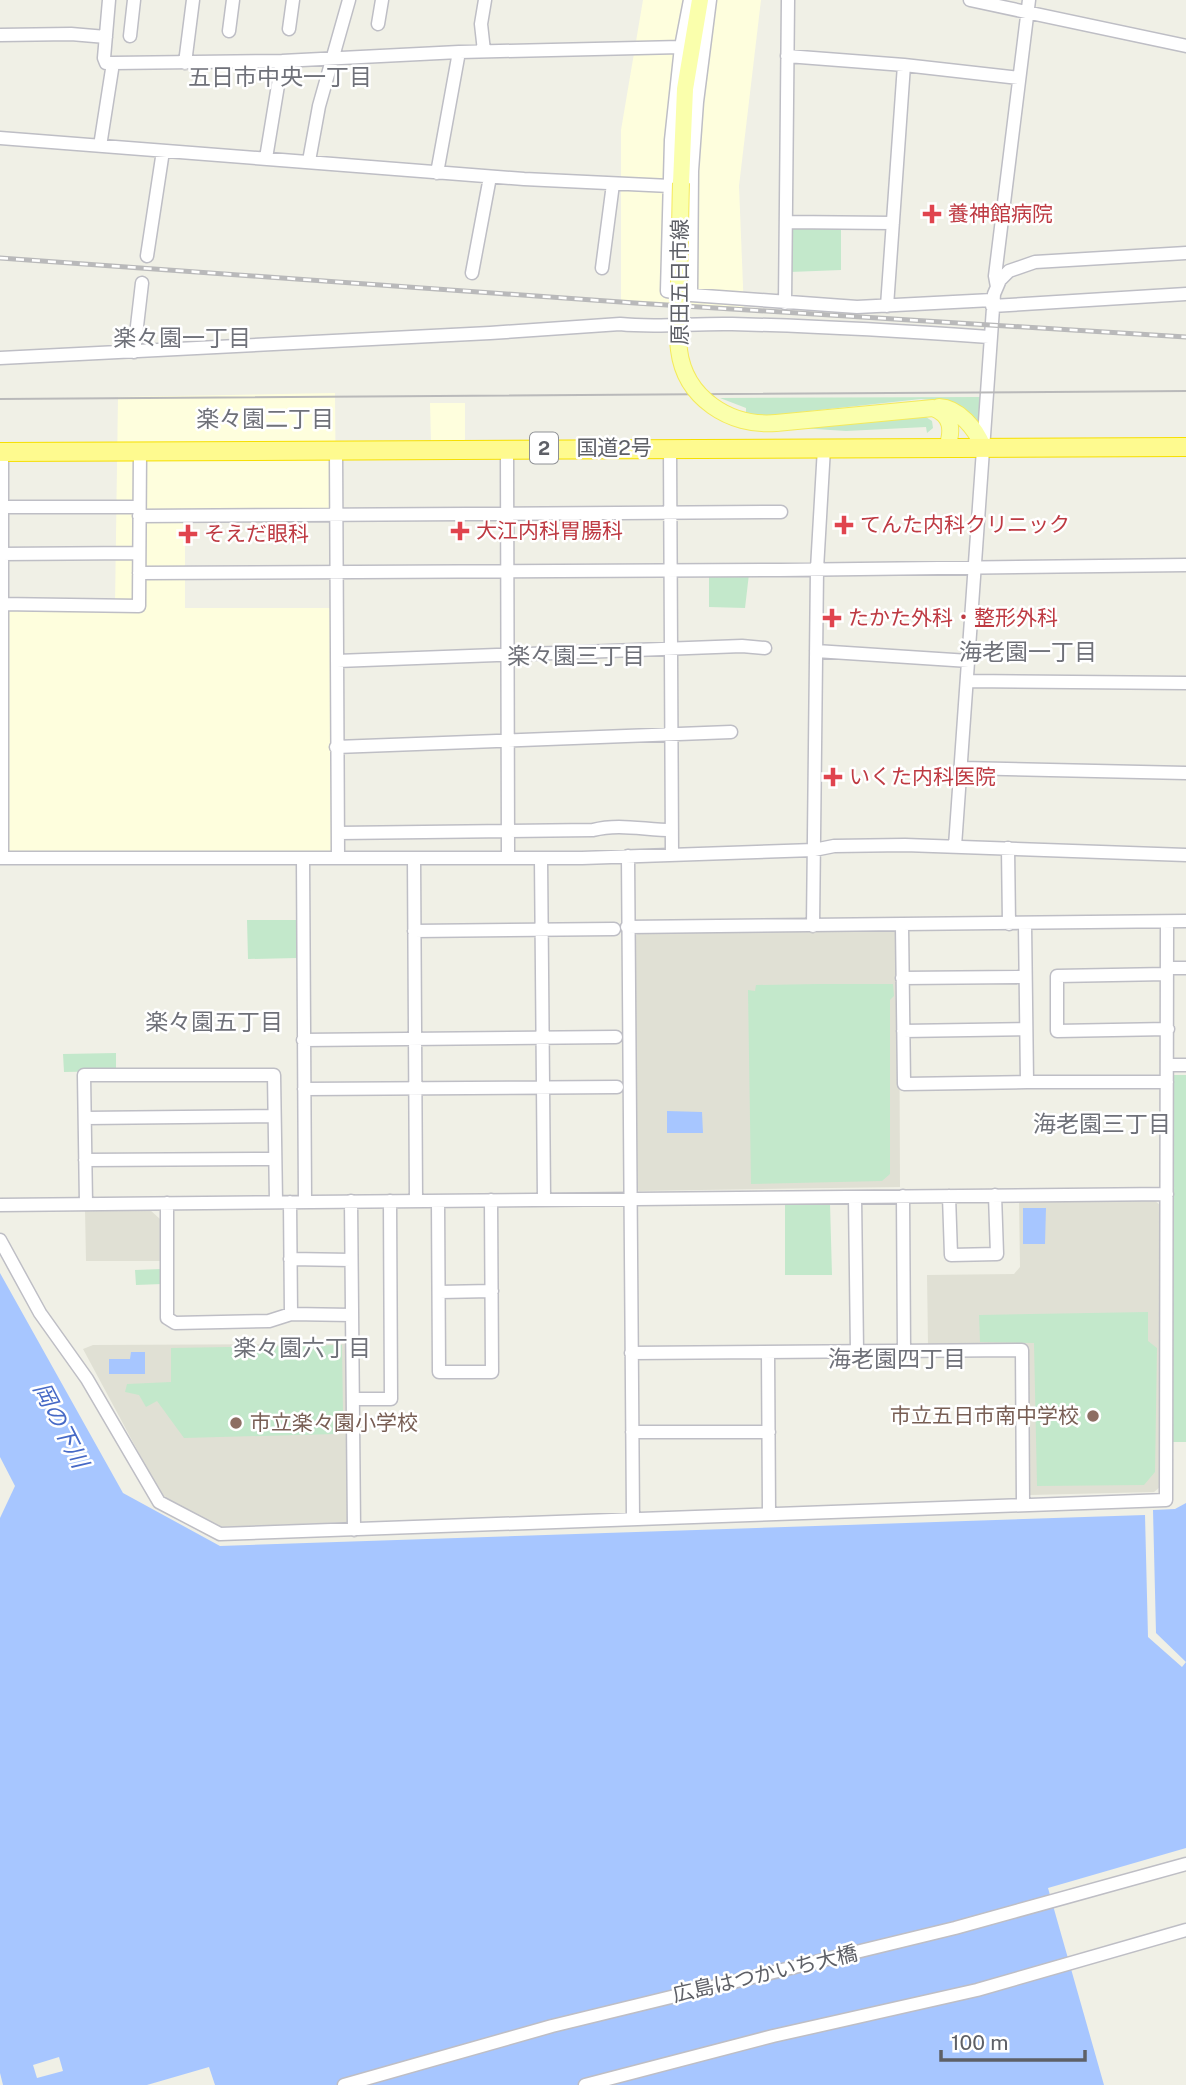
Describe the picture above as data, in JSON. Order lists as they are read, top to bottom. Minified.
{"streets":{"highway":["2","国道2号"],"main road":["原田五日市線"],"street":["広島はつかいち大橋"]},"crossings":[["原田五日市線","国道2号"]],"districts":["五日市中央一丁目","楽々園一丁目","楽々園二丁目","海老園一丁目","楽々園三丁目","楽々園五丁目","海老園三丁目","楽々園六丁目","海老園四丁目"],"water":["岡の下川"],"places":{"health":["養神館病院","てんた内科クリニック","大江内科胃腸科","そえだ眼科","たかた外科・整形外科","いくた内科医院"],"other":["市立五日市南中学校","市立楽々園小学校"]},"scale_bar":"100 m"}
